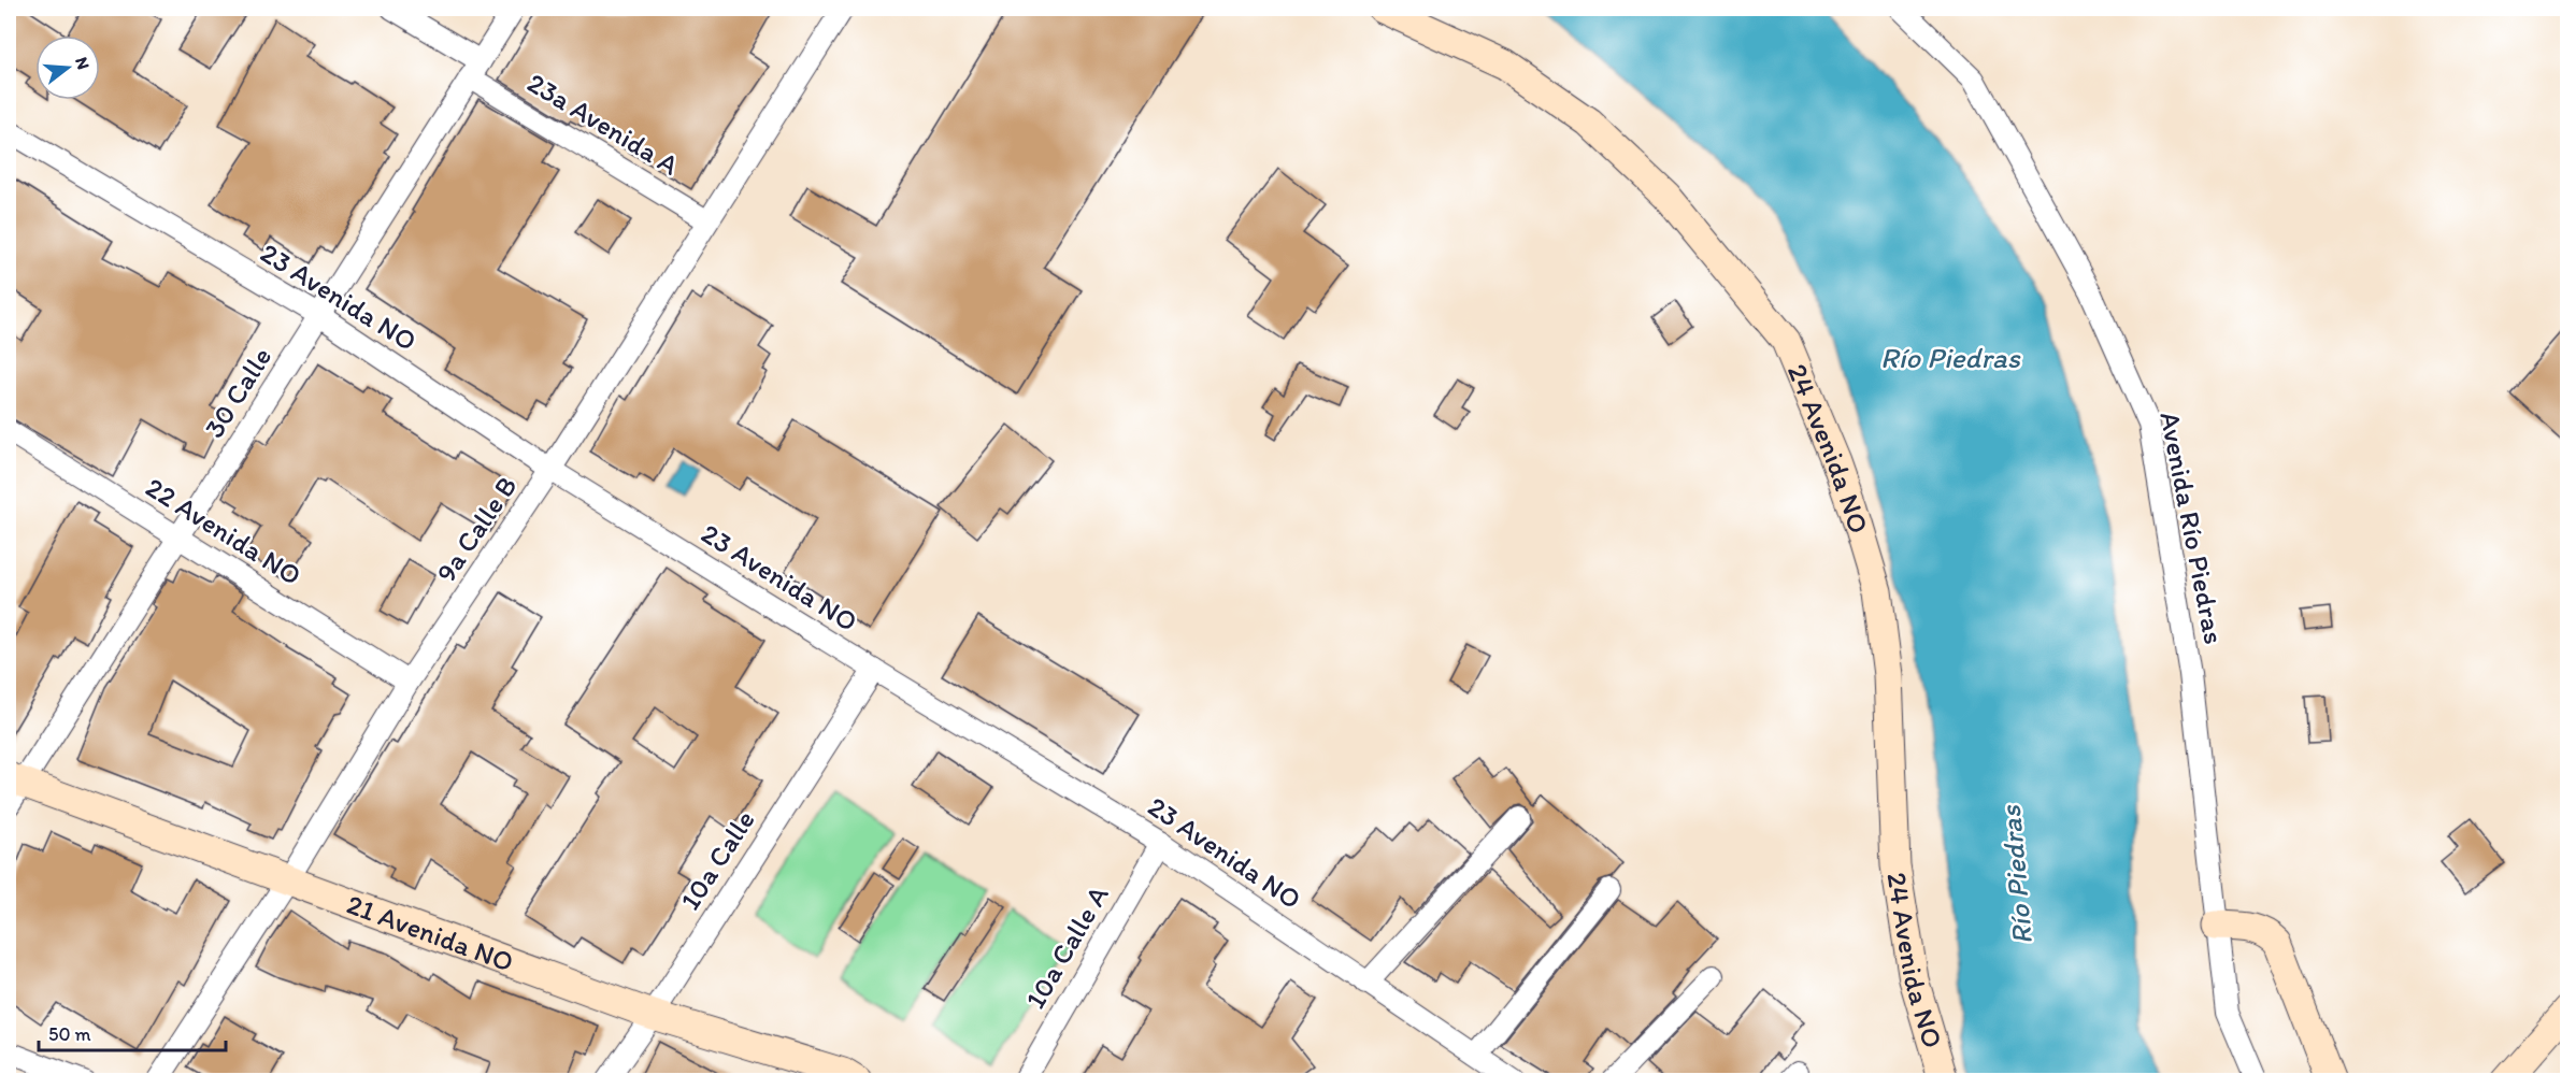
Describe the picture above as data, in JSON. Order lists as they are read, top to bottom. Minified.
{"streets":{"street":["23a Avenida A","23 Avenida NO","30 Calle","24 Avenida NO","Avenida Río Piedras","9a Calle B","22 Avenida NO","10a Calle","21 Avenida NO","10a Calle A"]},"crossings":[["23a Avenida A","30 Calle"],["23a Avenida A","9a Calle B"],["23 Avenida NO","30 Calle"],["23 Avenida NO","9a Calle B"],["23 Avenida NO","10a Calle"],["23 Avenida NO","10a Calle A"],["30 Calle","22 Avenida NO"],["30 Calle","21 Avenida NO"],["9a Calle B","22 Avenida NO"],["9a Calle B","21 Avenida NO"],["10a Calle","21 Avenida NO"]],"water":["Río Piedras"],"scale_bar":"50 m","north":"right"}
